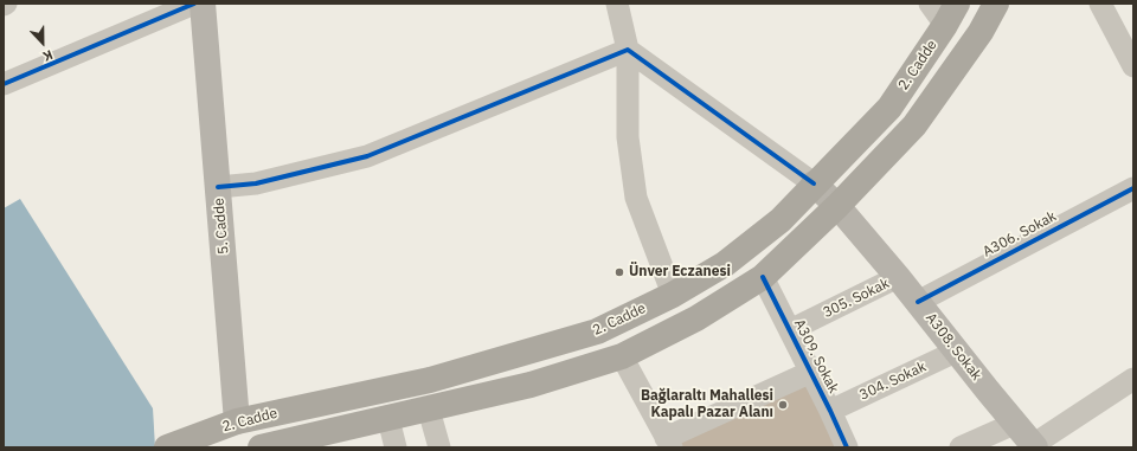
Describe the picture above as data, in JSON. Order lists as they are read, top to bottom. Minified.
{"streets":{"main road":["2. Cadde","5. Cadde","A308. Sokak"],"street":["A306. Sokak","305. Sokak","A309. Sokak","304. Sokak"]},"crossings":[["2. Cadde","5. Cadde"],["2. Cadde","A308. Sokak"],["2. Cadde","A309. Sokak"],["A306. Sokak","A308. Sokak"],["305. Sokak","A308. Sokak"],["305. Sokak","A309. Sokak"],["A308. Sokak","304. Sokak"],["A309. Sokak","304. Sokak"]],"places":["Ünver Eczanesi","Bağlaraltı Mahallesi Kapalı Pazar Alanı"],"north":"bottom"}
